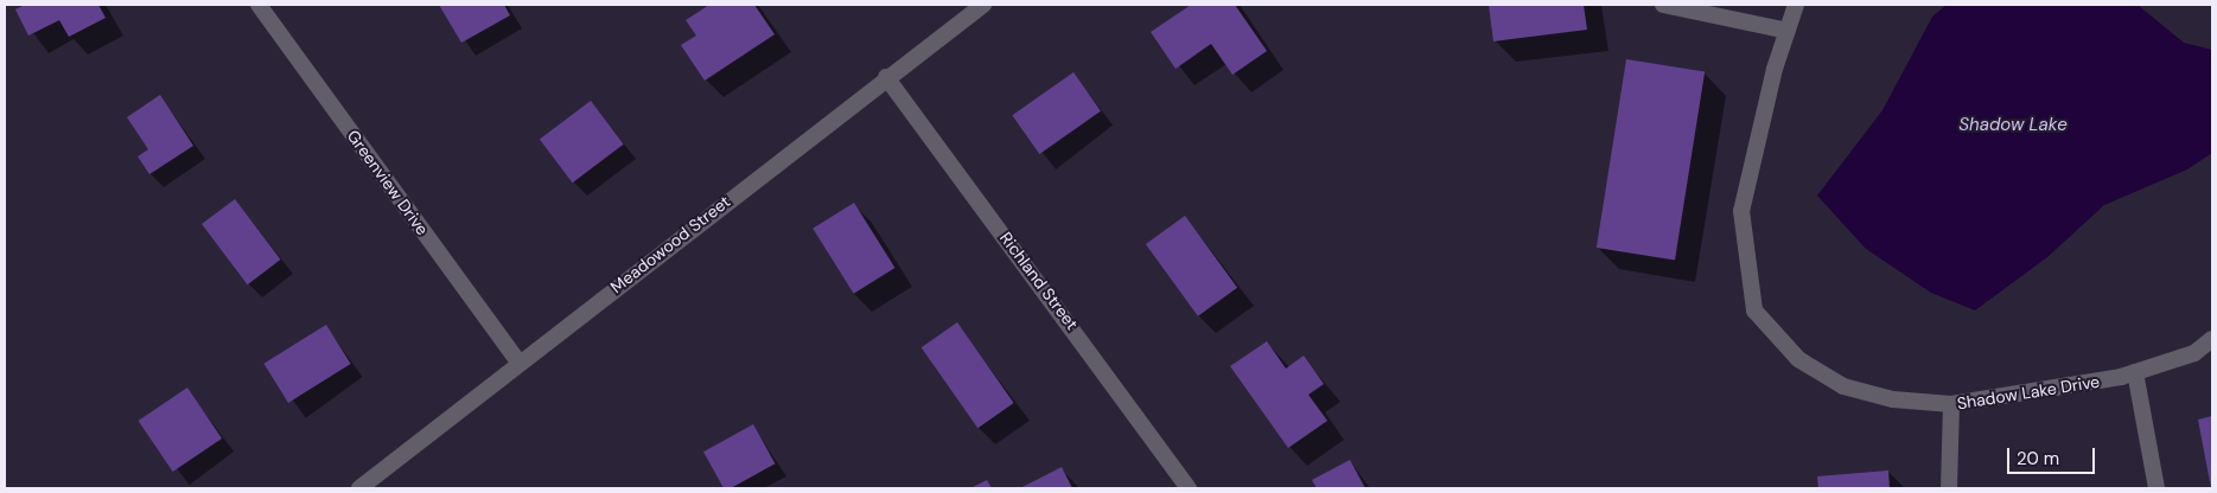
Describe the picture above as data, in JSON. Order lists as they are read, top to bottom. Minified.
{"streets":{"street":["Greenview Drive","Meadowood Street","Richland Street","Shadow Lake Drive"]},"crossings":[["Greenview Drive","Meadowood Street"],["Meadowood Street","Richland Street"]],"water":["Shadow Lake"],"scale_bar":"20 m"}
